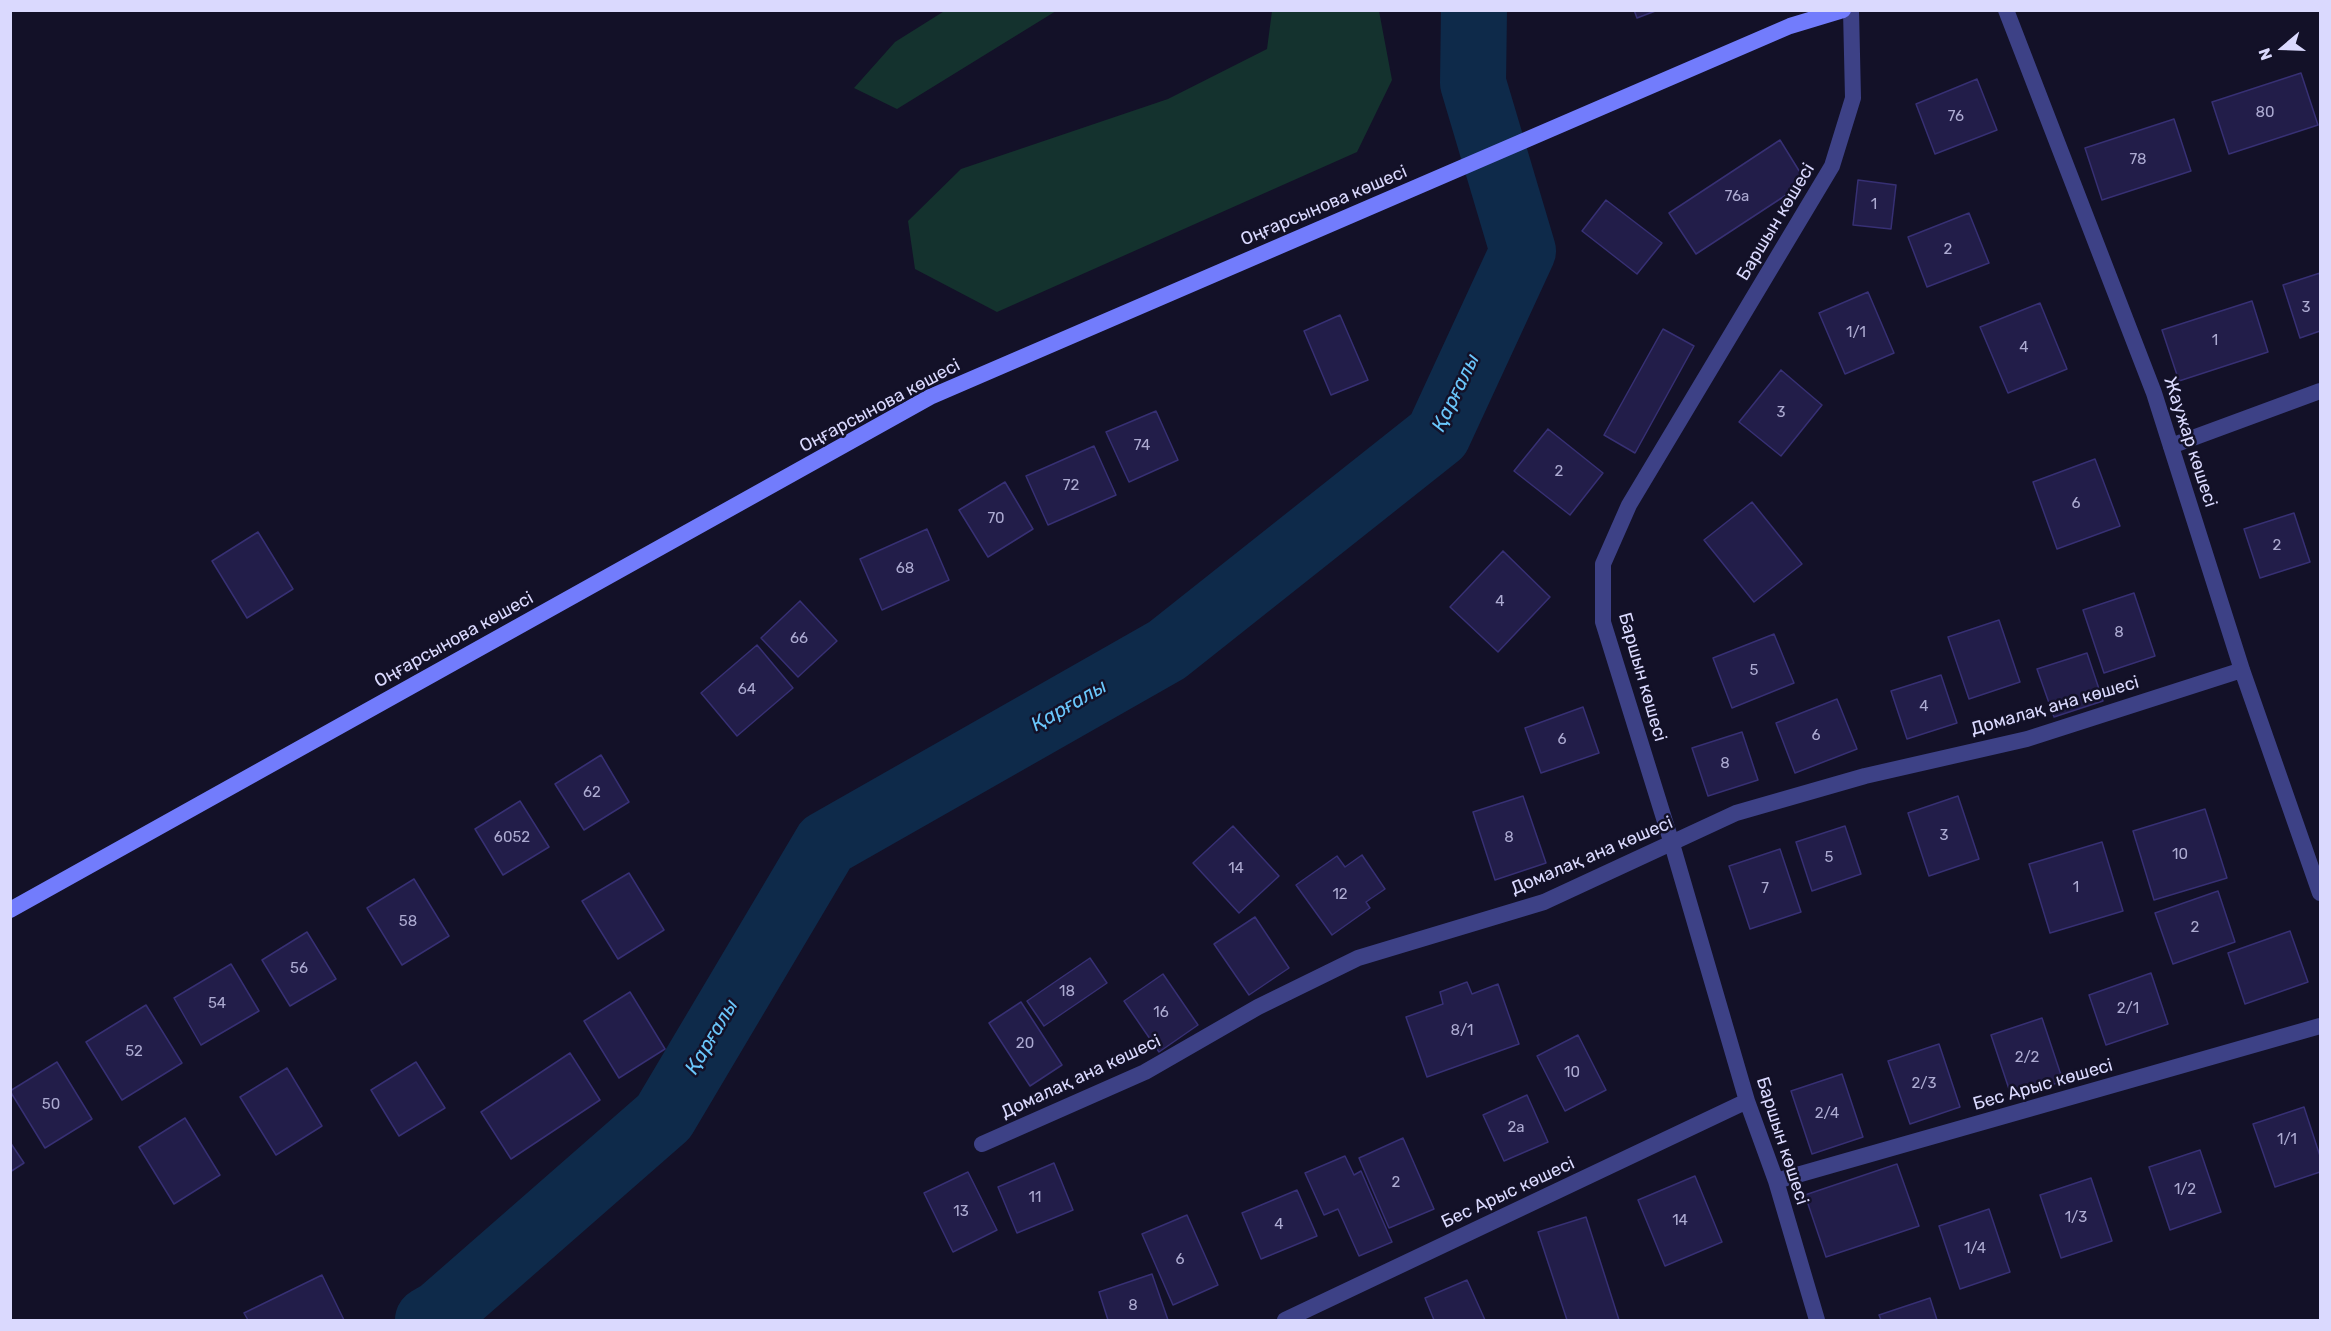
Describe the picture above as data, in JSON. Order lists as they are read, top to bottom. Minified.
{"streets":{"main road":["Оңғарсынова көшесі"],"street":["Баршын көшесі","Жаужар көшесі","Домалақ ана көшесі","Бес Арыс көшесі"]},"crossings":[["Баршын көшесі","Домалақ ана көшесі"],["Баршын көшесі","Бес Арыс көшесі"],["Жаужар көшесі","Домалақ ана көшесі"]],"water":["Қарғалы"],"house_numbers":["80","76","78","76а","1","2","3","1/1","1","4","3","74","2","72","6","70","2","68","4","8","66","5","64","4","6","6","8","62","3","6052","8","10","5","14","1","7","12","58","2","56","18","54","2/1","16","8/1","20","52","2/2","10","2/3","50","2/4","2а","1/1","2","1/2","11","13","1/3","14","4","1/4","6","8"],"north":"left"}
